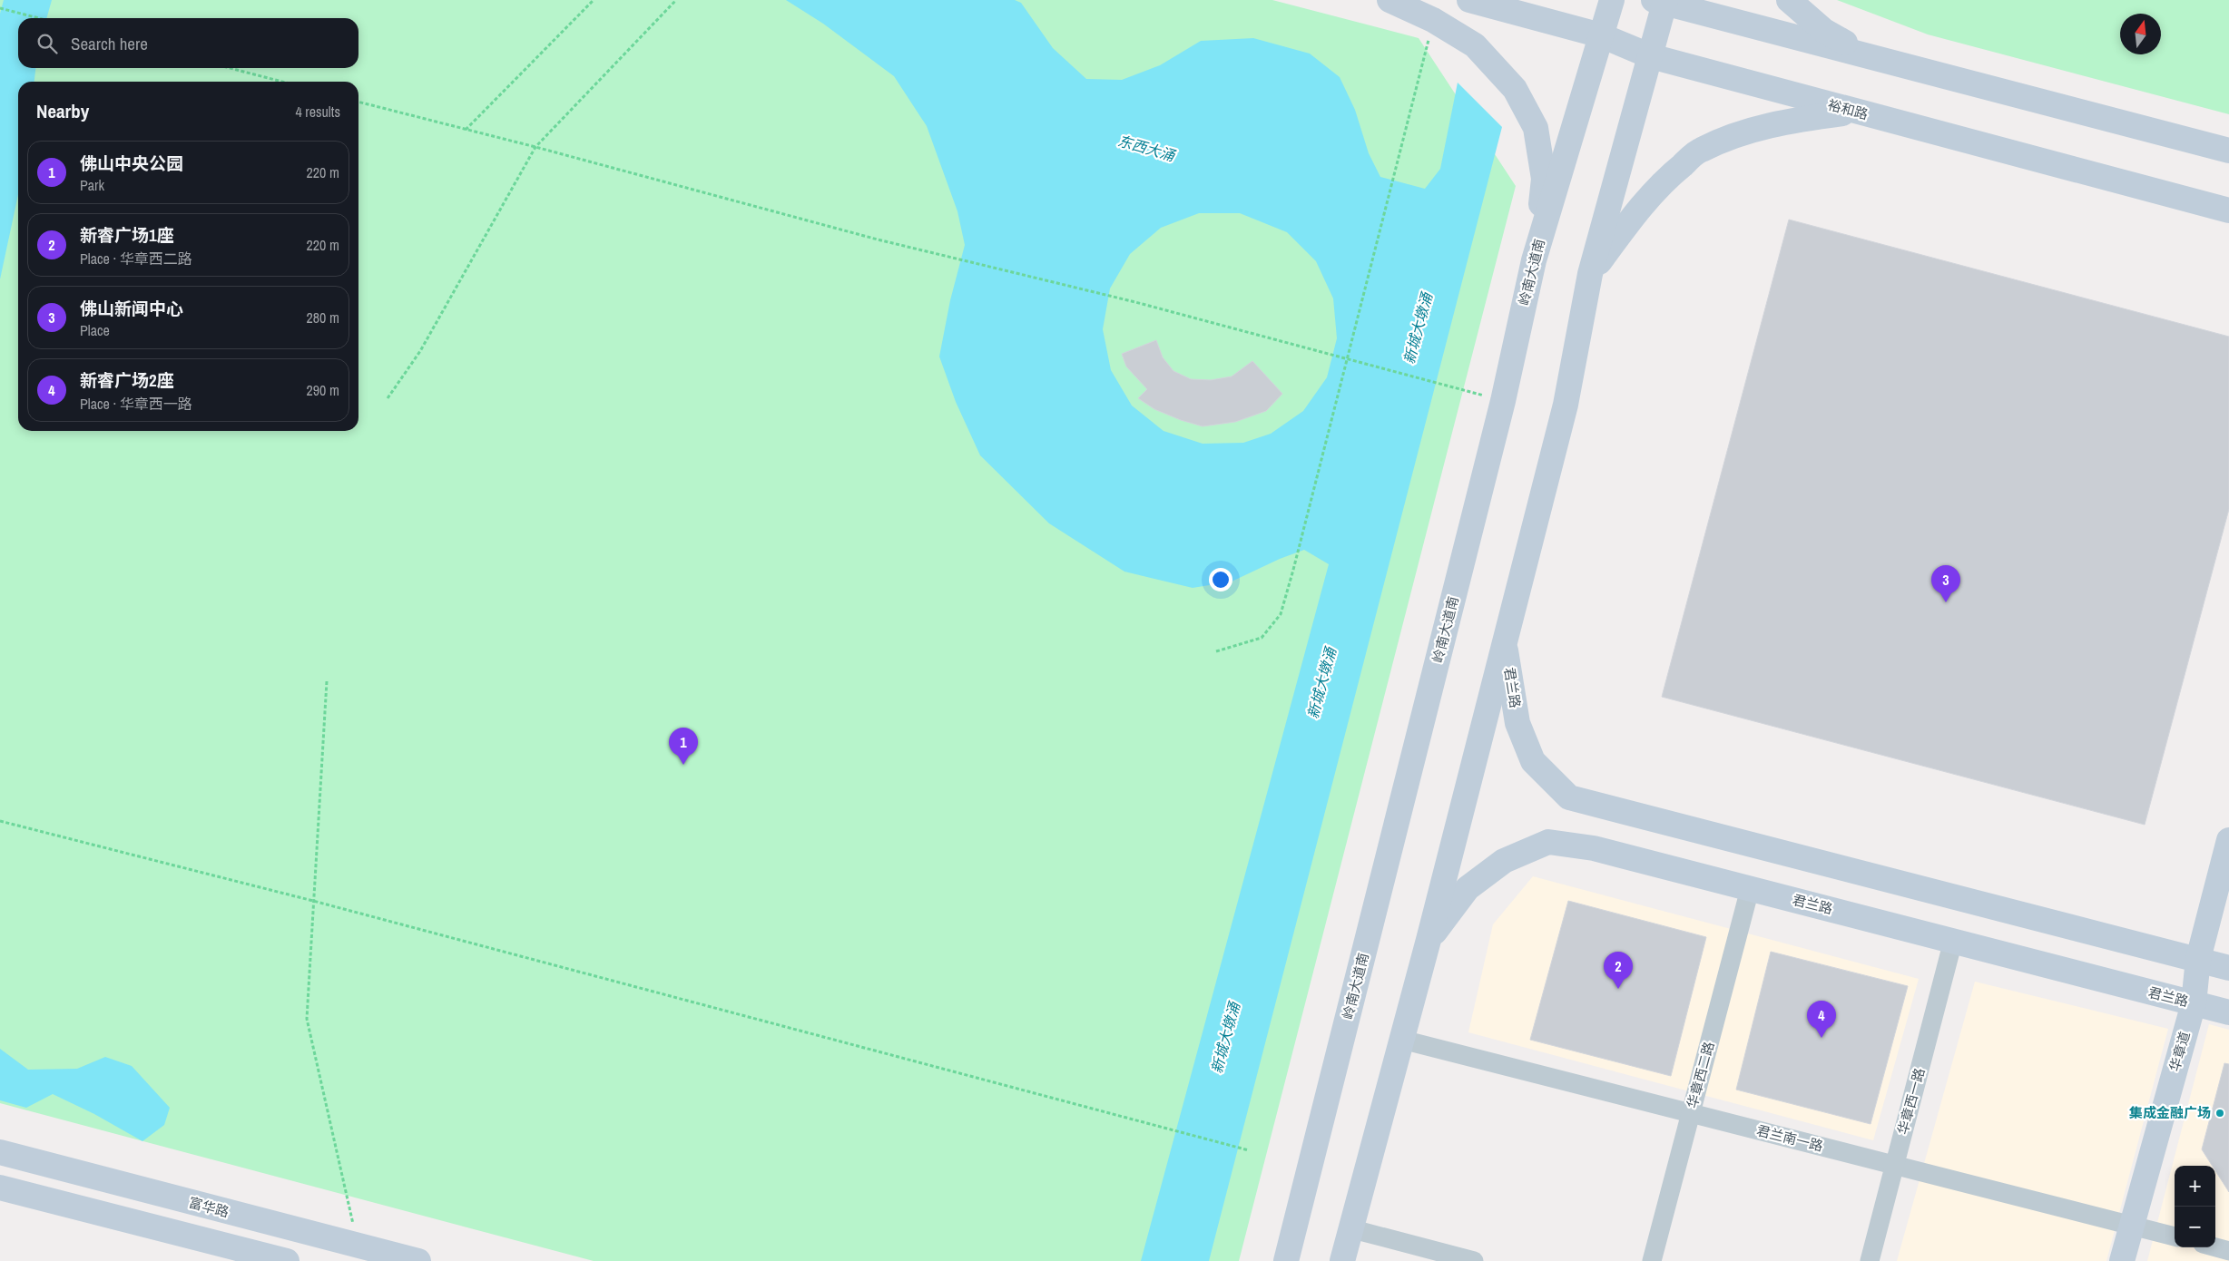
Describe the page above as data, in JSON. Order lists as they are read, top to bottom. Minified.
{"streets":{"main road":["裕和路","岭南大道南","君兰路","华章道","富华路"],"street":["华章西二路","华章西一路","君兰南一路"]},"crossings":[["裕和路","岭南大道南"],["君兰路","华章道"],["君兰路","华章西二路"],["君兰路","华章西一路"],["华章道","君兰南一路"],["华章西二路","君兰南一路"],["华章西一路","君兰南一路"]],"water":["东西大涌","新城大墩涌"],"places":["集成金融广场"],"north":"top","page":{"search":"Search here","heading":["Nearby","4 results"],"list":[{"mark":"1","name":"佛山中央公园","note":"Park","value":"220 m"},{"mark":"2","name":"新睿广场1座","note":"Place · 华章西二路","value":"220 m"},{"mark":"3","name":"佛山新闻中心","note":"Place","value":"280 m"},{"mark":"4","name":"新睿广场2座","note":"Place · 华章西一路","value":"290 m"}],"pins":["3","1","2","4"],"map_buttons":["+","−"]}}
